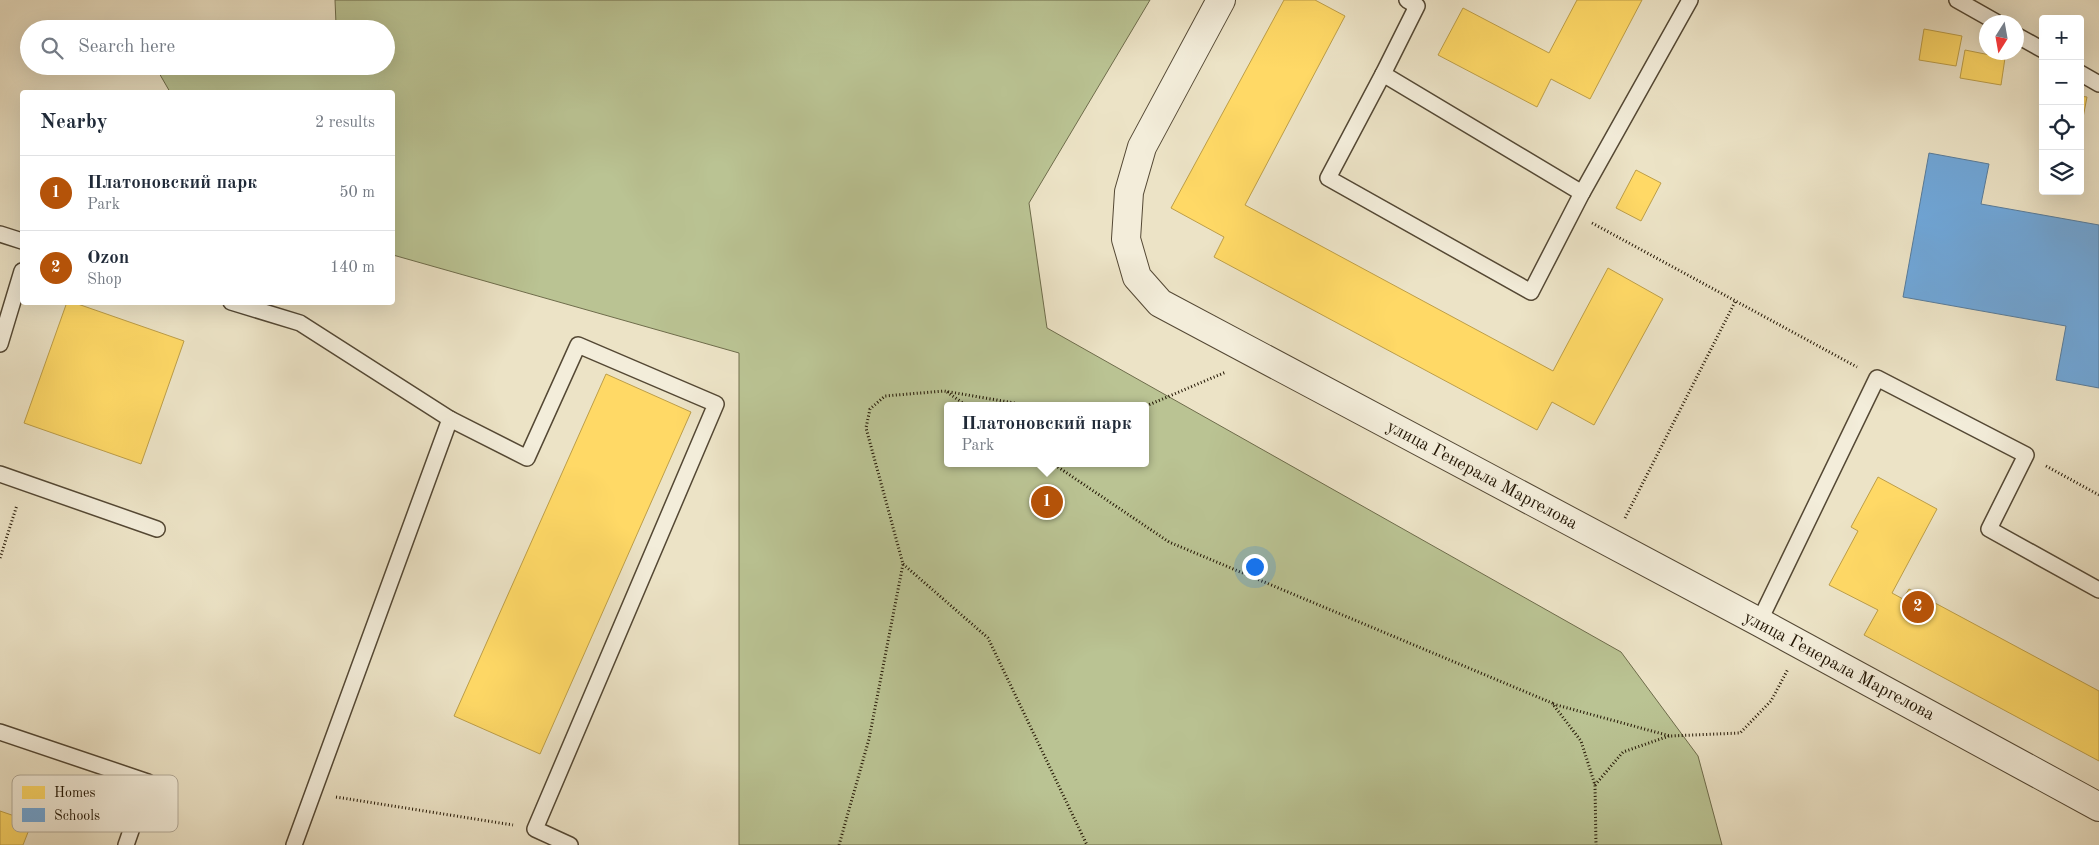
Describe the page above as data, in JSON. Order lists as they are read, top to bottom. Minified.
{"streets":{"street":["улица Генерала Маргелова"]},"legend":["Homes","Schools"],"north":"bottom","page":{"map_buttons":["+","−"],"search":"Search here","heading":["Nearby","2 results"],"list":[{"mark":"1","name":"Платоновский парк","note":"Park","value":"50 m"},{"mark":"2","name":"Ozon","note":"Shop","value":"140 m"}],"popup":["Платоновский парк","Park"],"pins":["1","2"]}}
